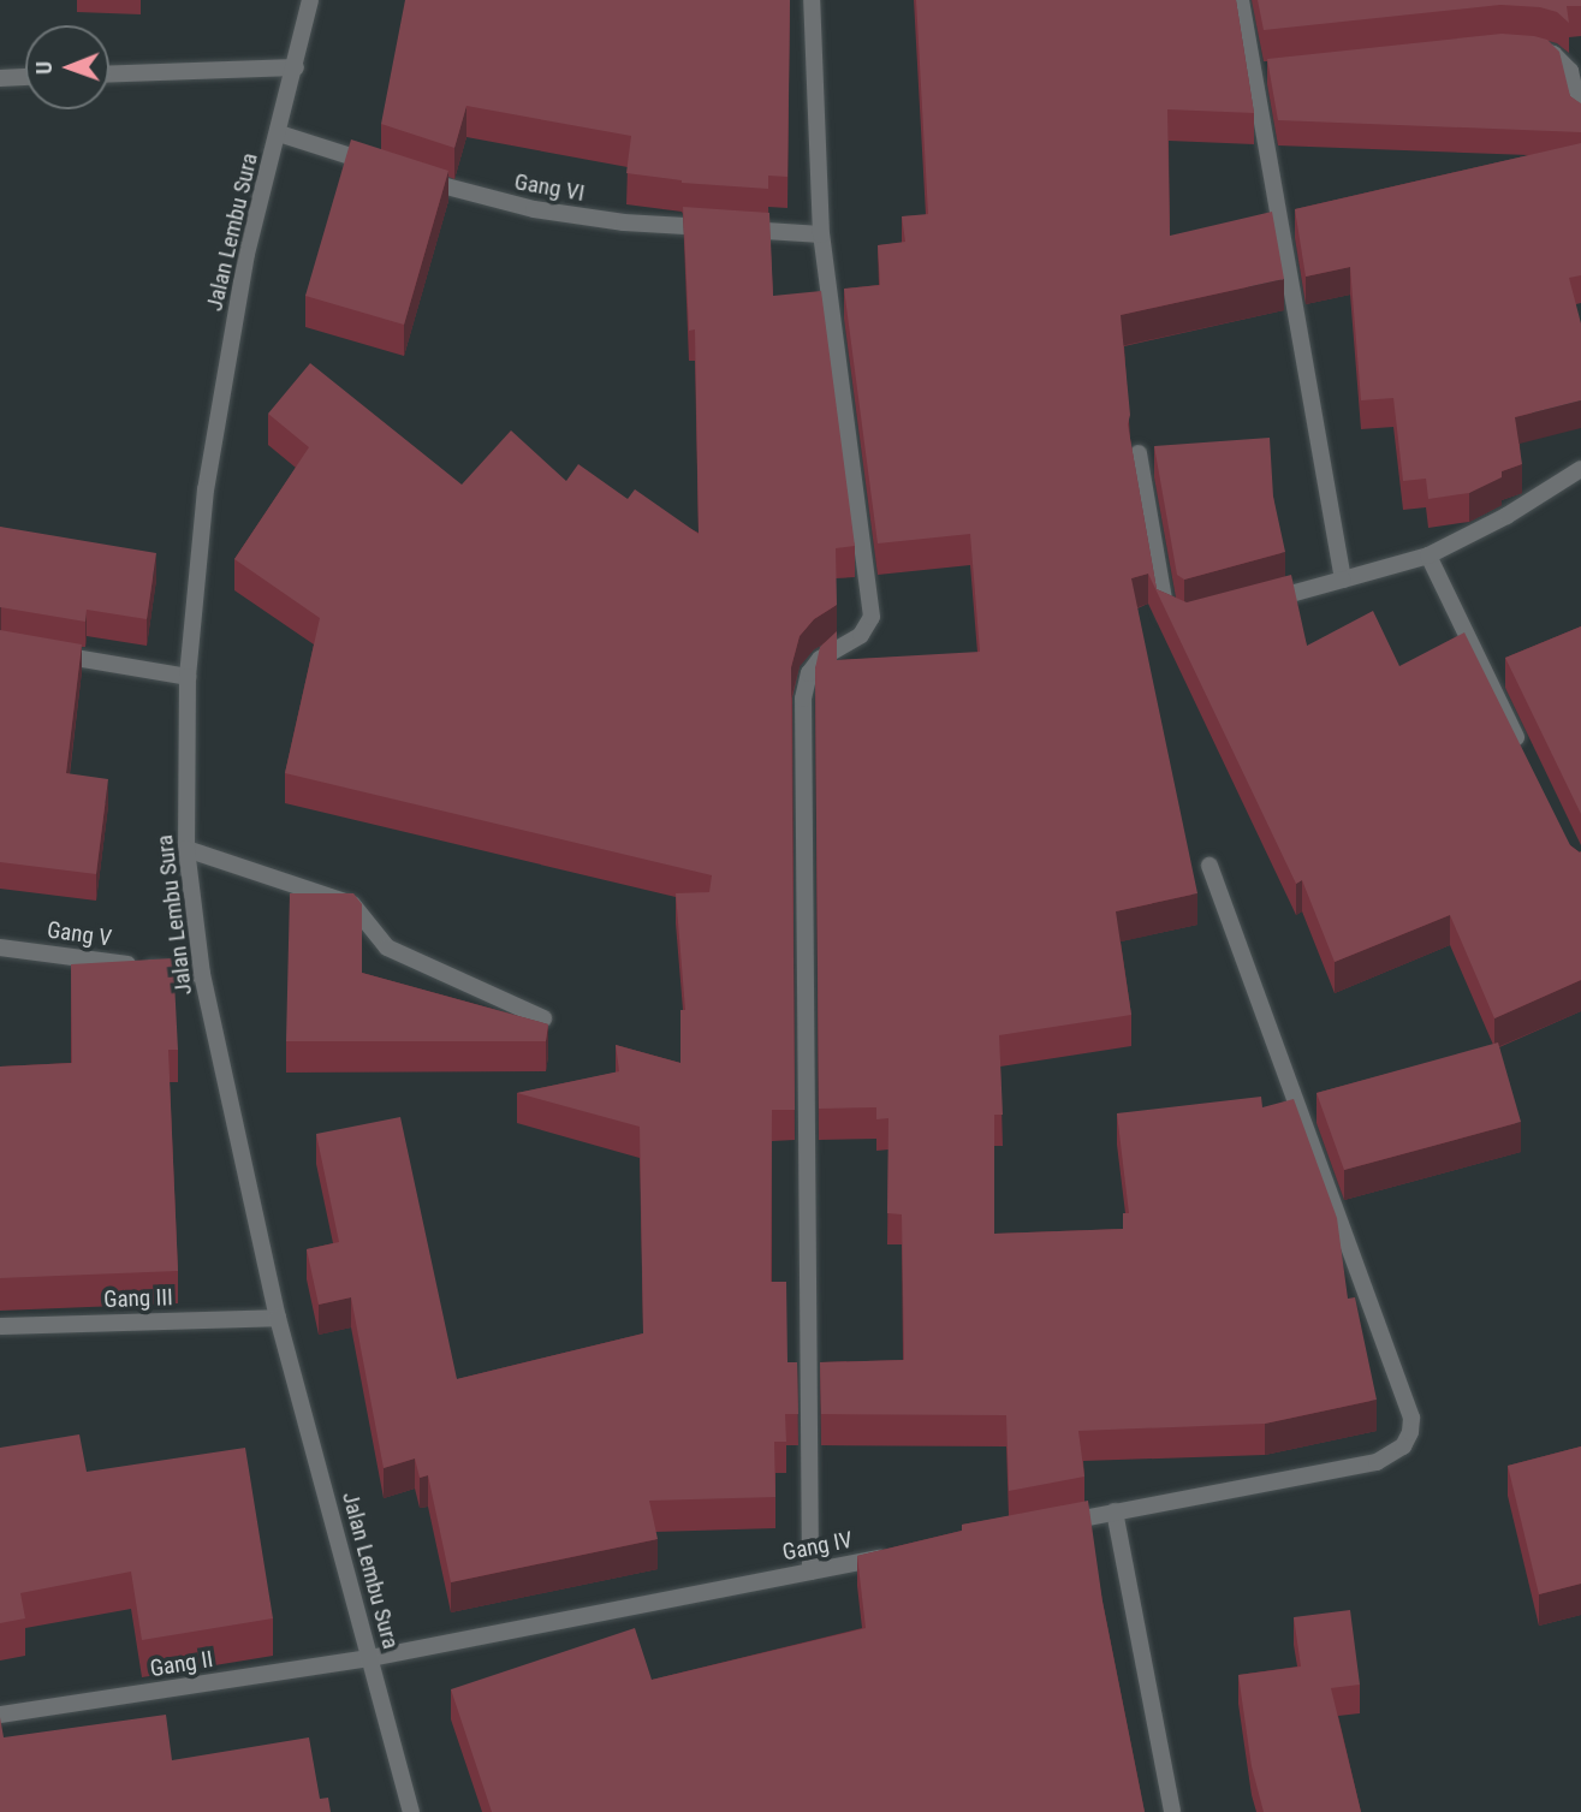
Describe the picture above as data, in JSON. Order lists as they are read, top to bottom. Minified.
{"streets":{"street":["Gang VI","Jalan Lembu Sura","Gang V","Gang III","Gang IV","Gang II"]},"crossings":[["Jalan Lembu Sura","Gang V"],["Jalan Lembu Sura","Gang III"],["Jalan Lembu Sura","Gang IV"],["Jalan Lembu Sura","Gang II"],["Gang IV","Gang II"]],"north":"left"}
